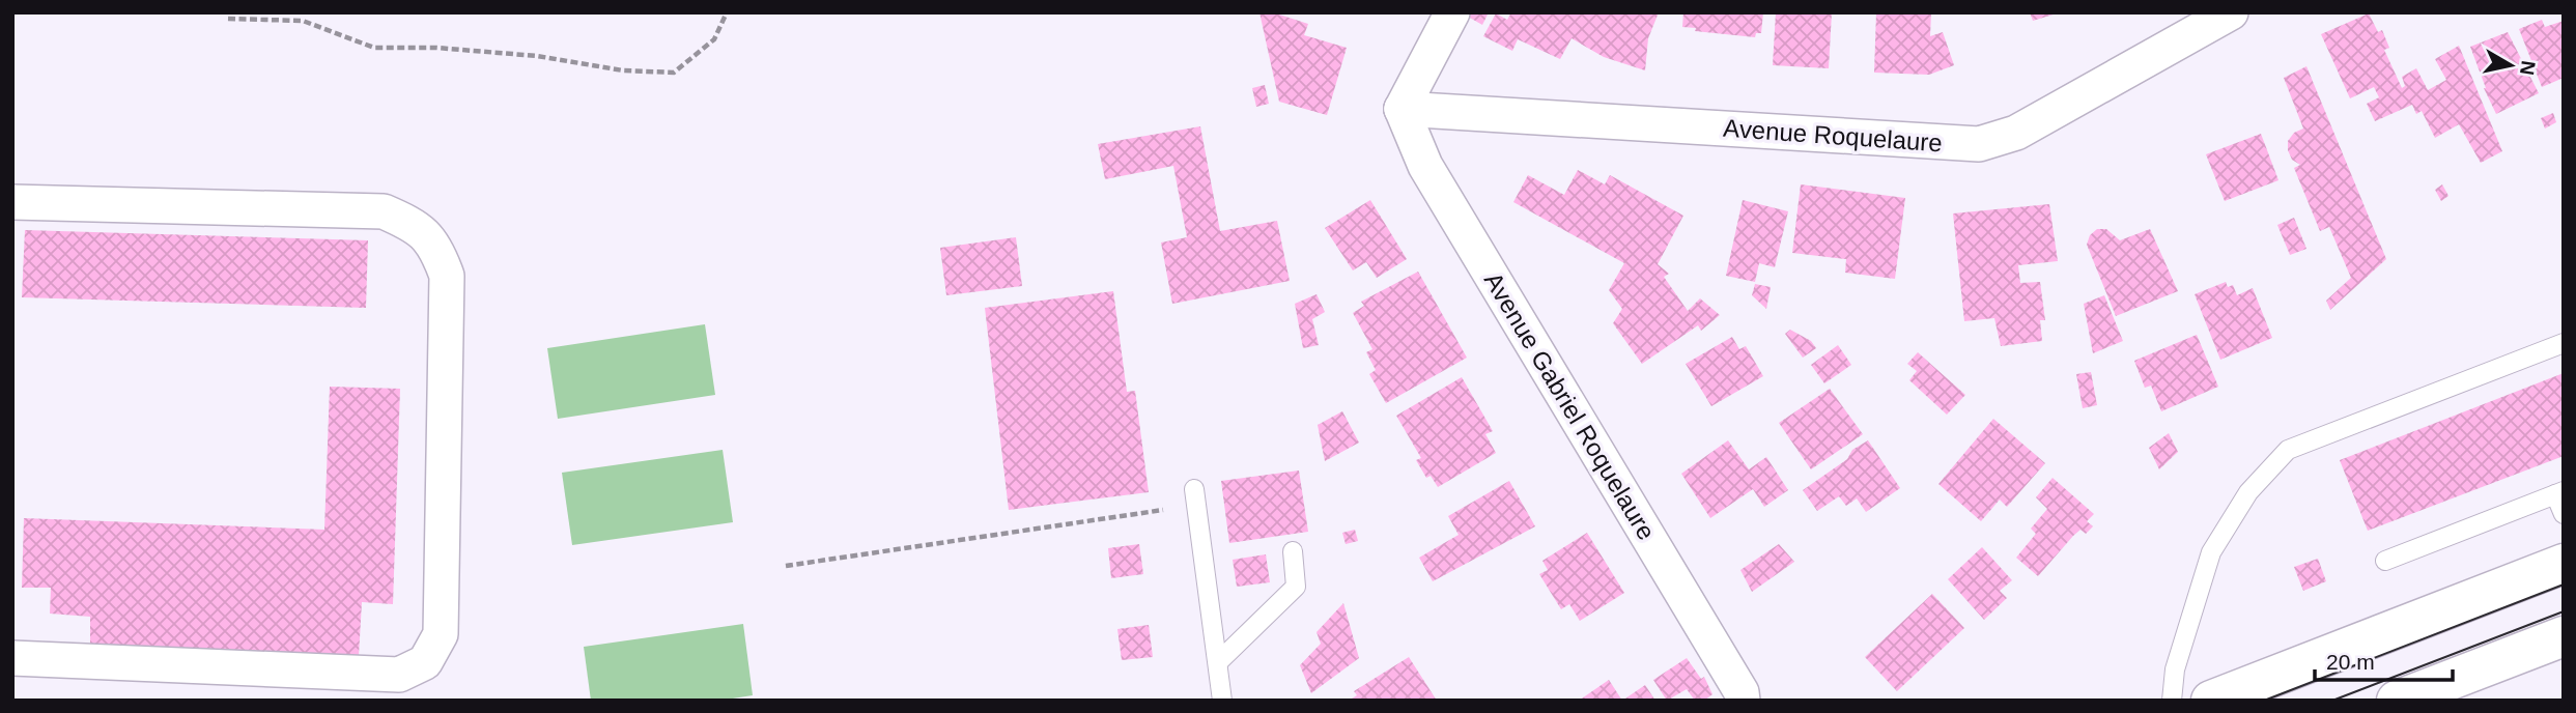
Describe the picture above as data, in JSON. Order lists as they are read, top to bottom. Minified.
{"streets":{"street":["Avenue Roquelaure","Avenue Gabriel Roquelaure"]},"crossings":[["Avenue Roquelaure","Avenue Gabriel Roquelaure"]],"scale_bar":"20 m","north":"right"}
